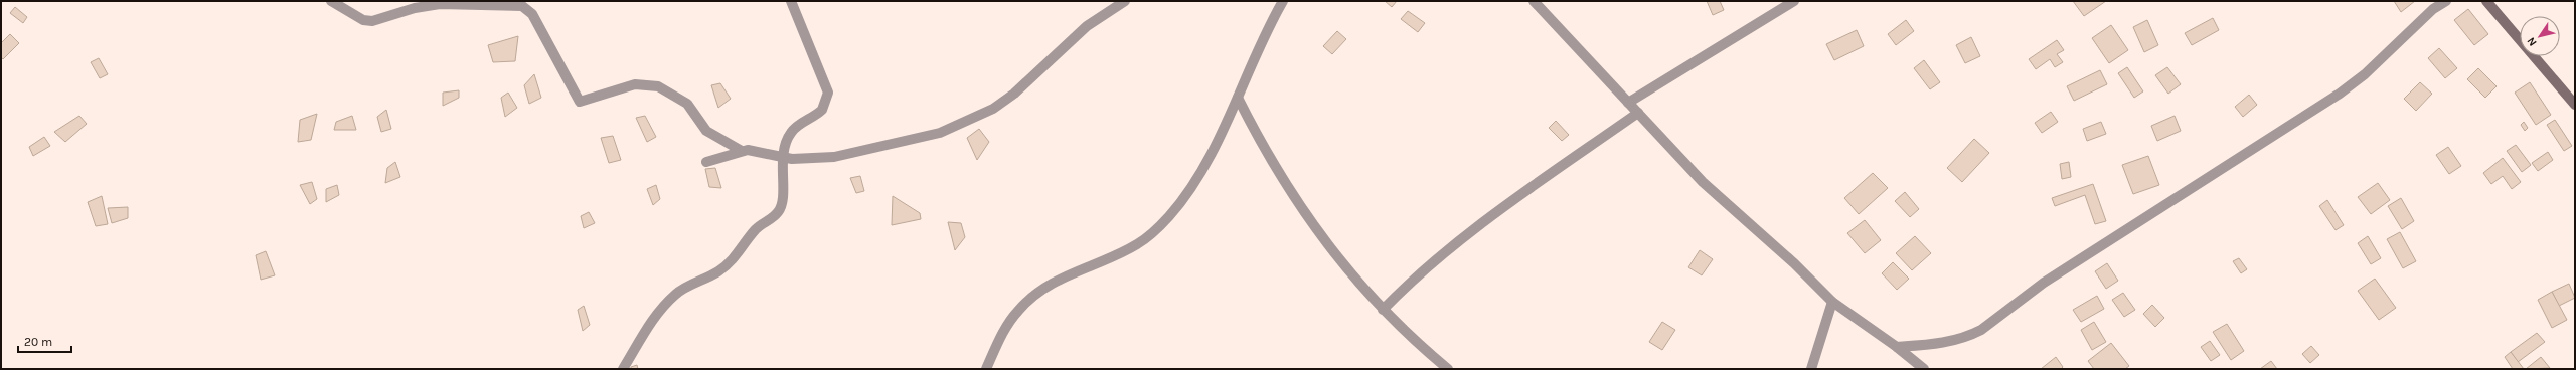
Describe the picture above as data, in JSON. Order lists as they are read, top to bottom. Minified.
{"scale_bar":"20 m","north":"bottom left"}
